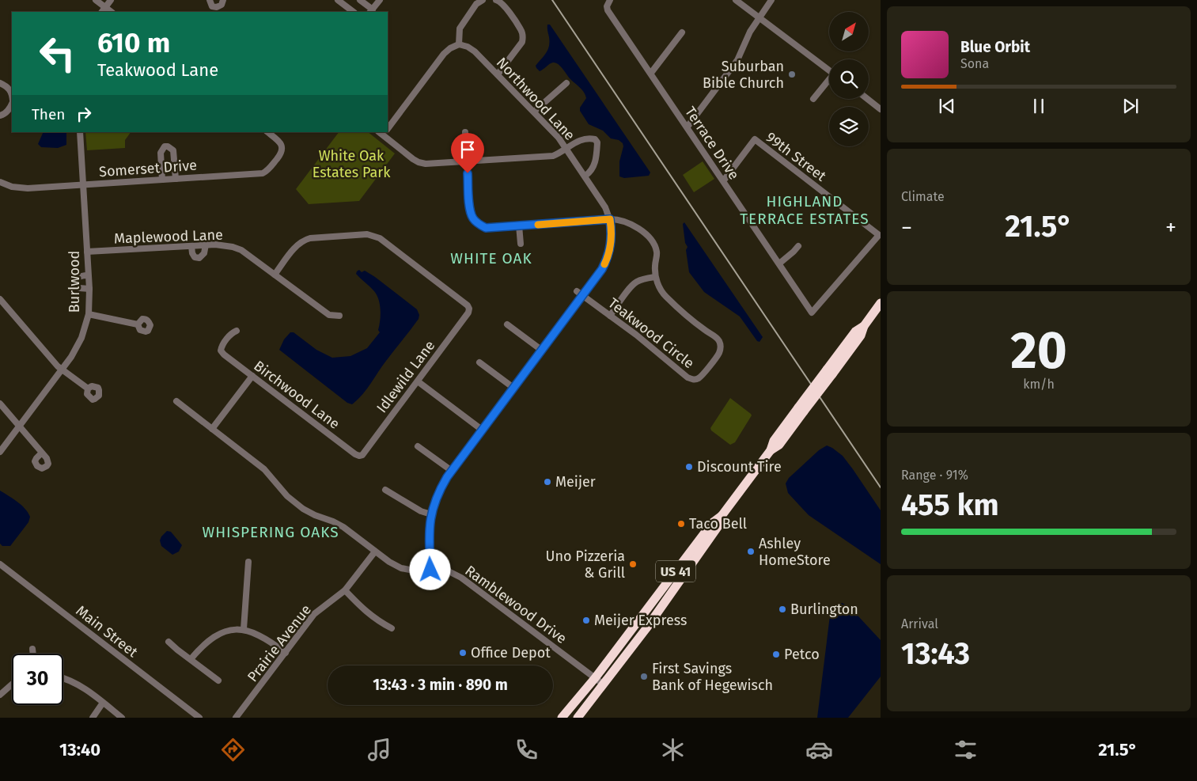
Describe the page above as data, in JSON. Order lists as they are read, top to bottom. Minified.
{"streets":{"highway":["US 41"],"street":["Northwood Lane","Terrace Drive","99th Street","Somerset Drive","Maplewood Lane","Burlwood","Teakwood Circle","Idlewild Lane","Birchwood Lane","Ramblewood Drive","Main Street","Prairie Avenue"]},"crossings":[["Terrace Drive","99th Street"],["Somerset Drive","Burlwood"],["Maplewood Lane","Burlwood"],["Maplewood Lane","Idlewild Lane"],["Idlewild Lane","Birchwood Lane"],["US 41","Ramblewood Drive"],["Ramblewood Drive","Prairie Avenue"]],"districts":["HIGHLAND TERRACE ESTATES","WHITE OAK","WHISPERING OAKS"],"parks":["White Oak Estates Park"],"places":["Suburban Bible Church","Discount Tire","Meijer","Taco Bell","Ashley HomeStore","Uno Pizzeria & Grill","Burlington","Meijer Express","Office Depot","Petco","First Savings Bank of Hegewisch"],"north":"top right","page":{"turn":["610 m","Teakwood Lane"],"song":["Blue Orbit","Sona"],"then":"Then","tile":["Climate",["20","km/h"],["Range · 91%","455 km"],["Arrival","13:43"]],"heat":["−","21.5°","+"],"limit":"30","trip":"13:43 · 3 min · 890 m","tabs":["13:40","21.5°"]}}
